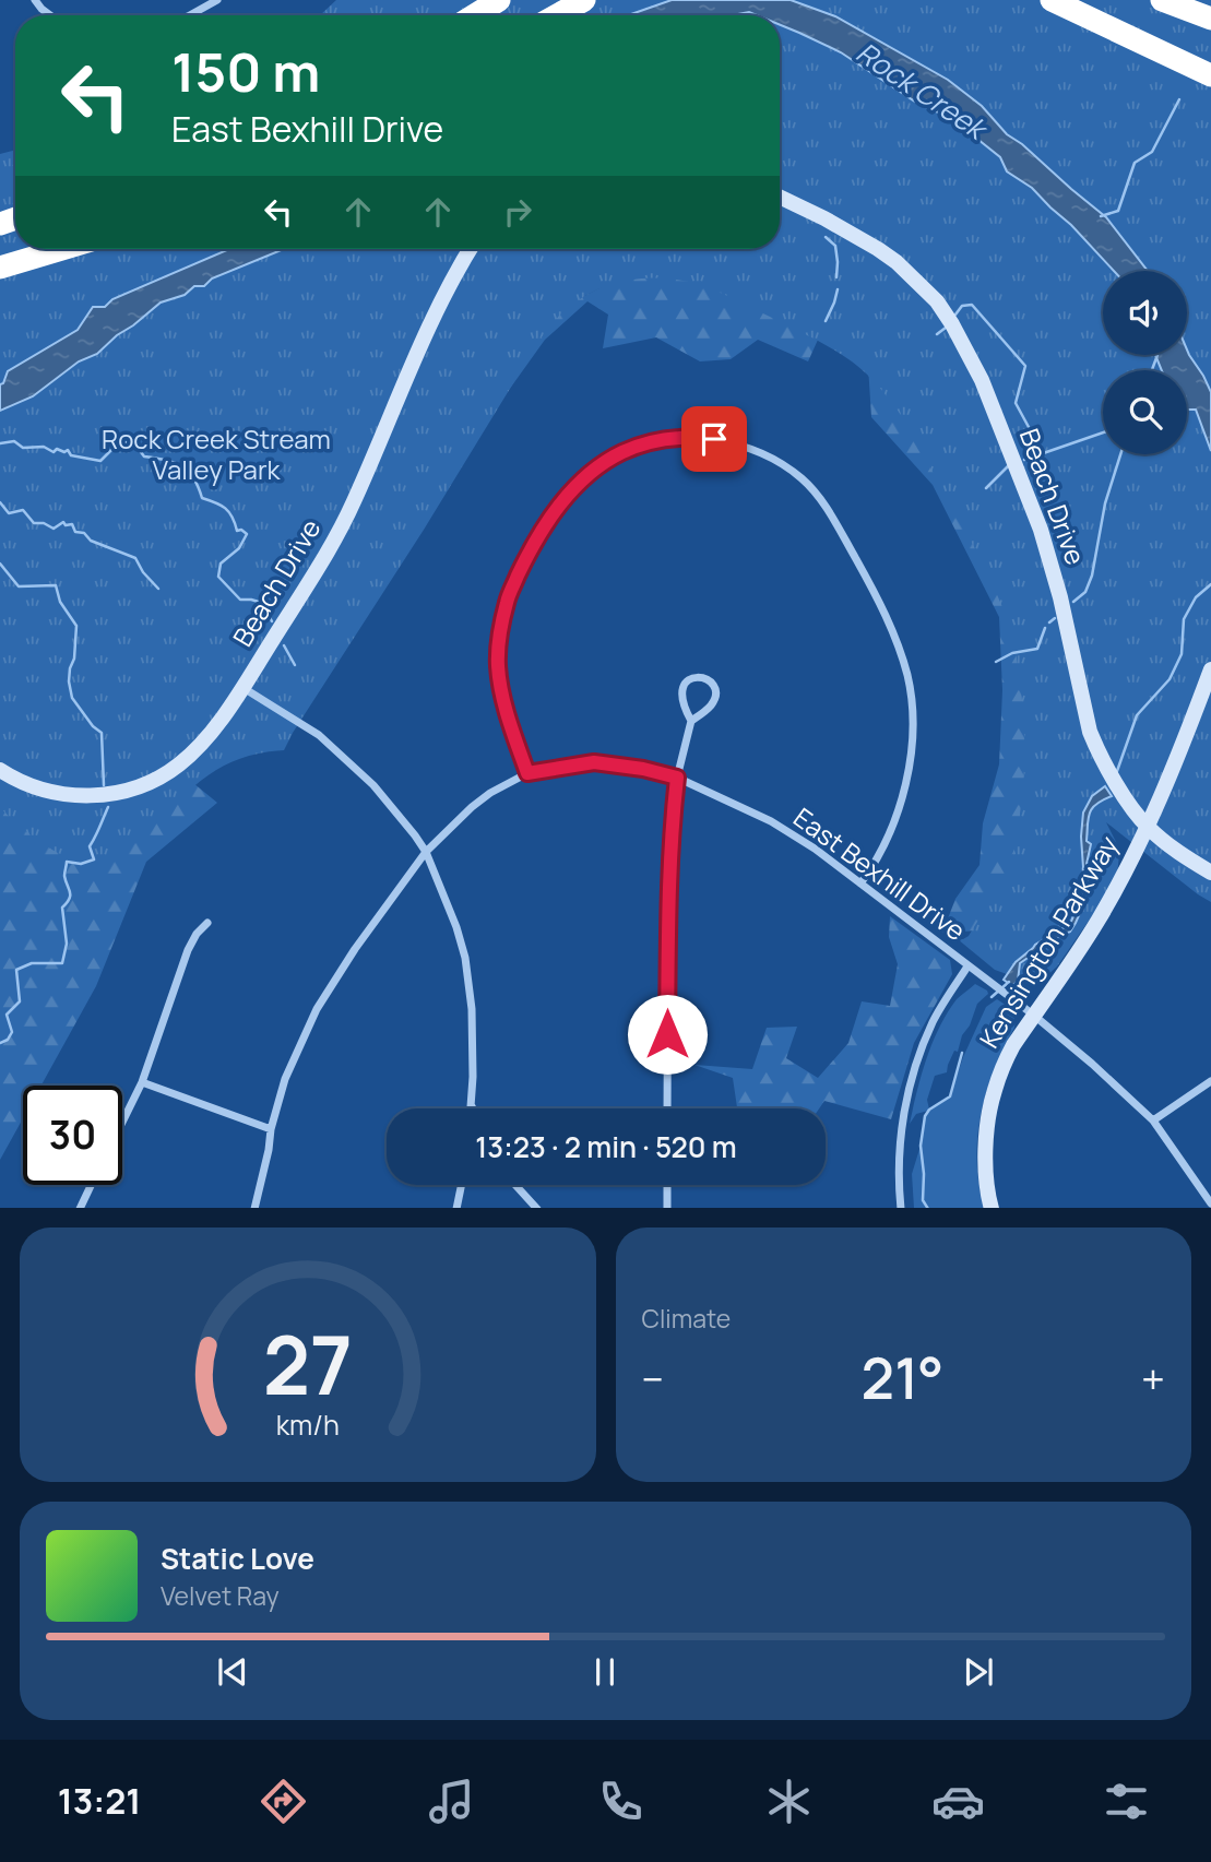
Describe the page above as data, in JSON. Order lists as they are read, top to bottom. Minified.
{"streets":{"street":["Beach Drive","East Bexhill Drive","Kensington Parkway"]},"crossings":[["Beach Drive","Kensington Parkway"],["East Bexhill Drive","Kensington Parkway"]],"water":["Rock Creek"],"parks":["Rock Creek Stream Valley Park"],"page":{"turn":["150 m","East Bexhill Drive"],"limit":"30","trip":"13:23 · 2 min · 520 m","tile":"Climate","heat":["−","21°","+"],"song":["Static Love","Velvet Ray"],"tabs":"13:21","gauge":["27","km/h"]}}
